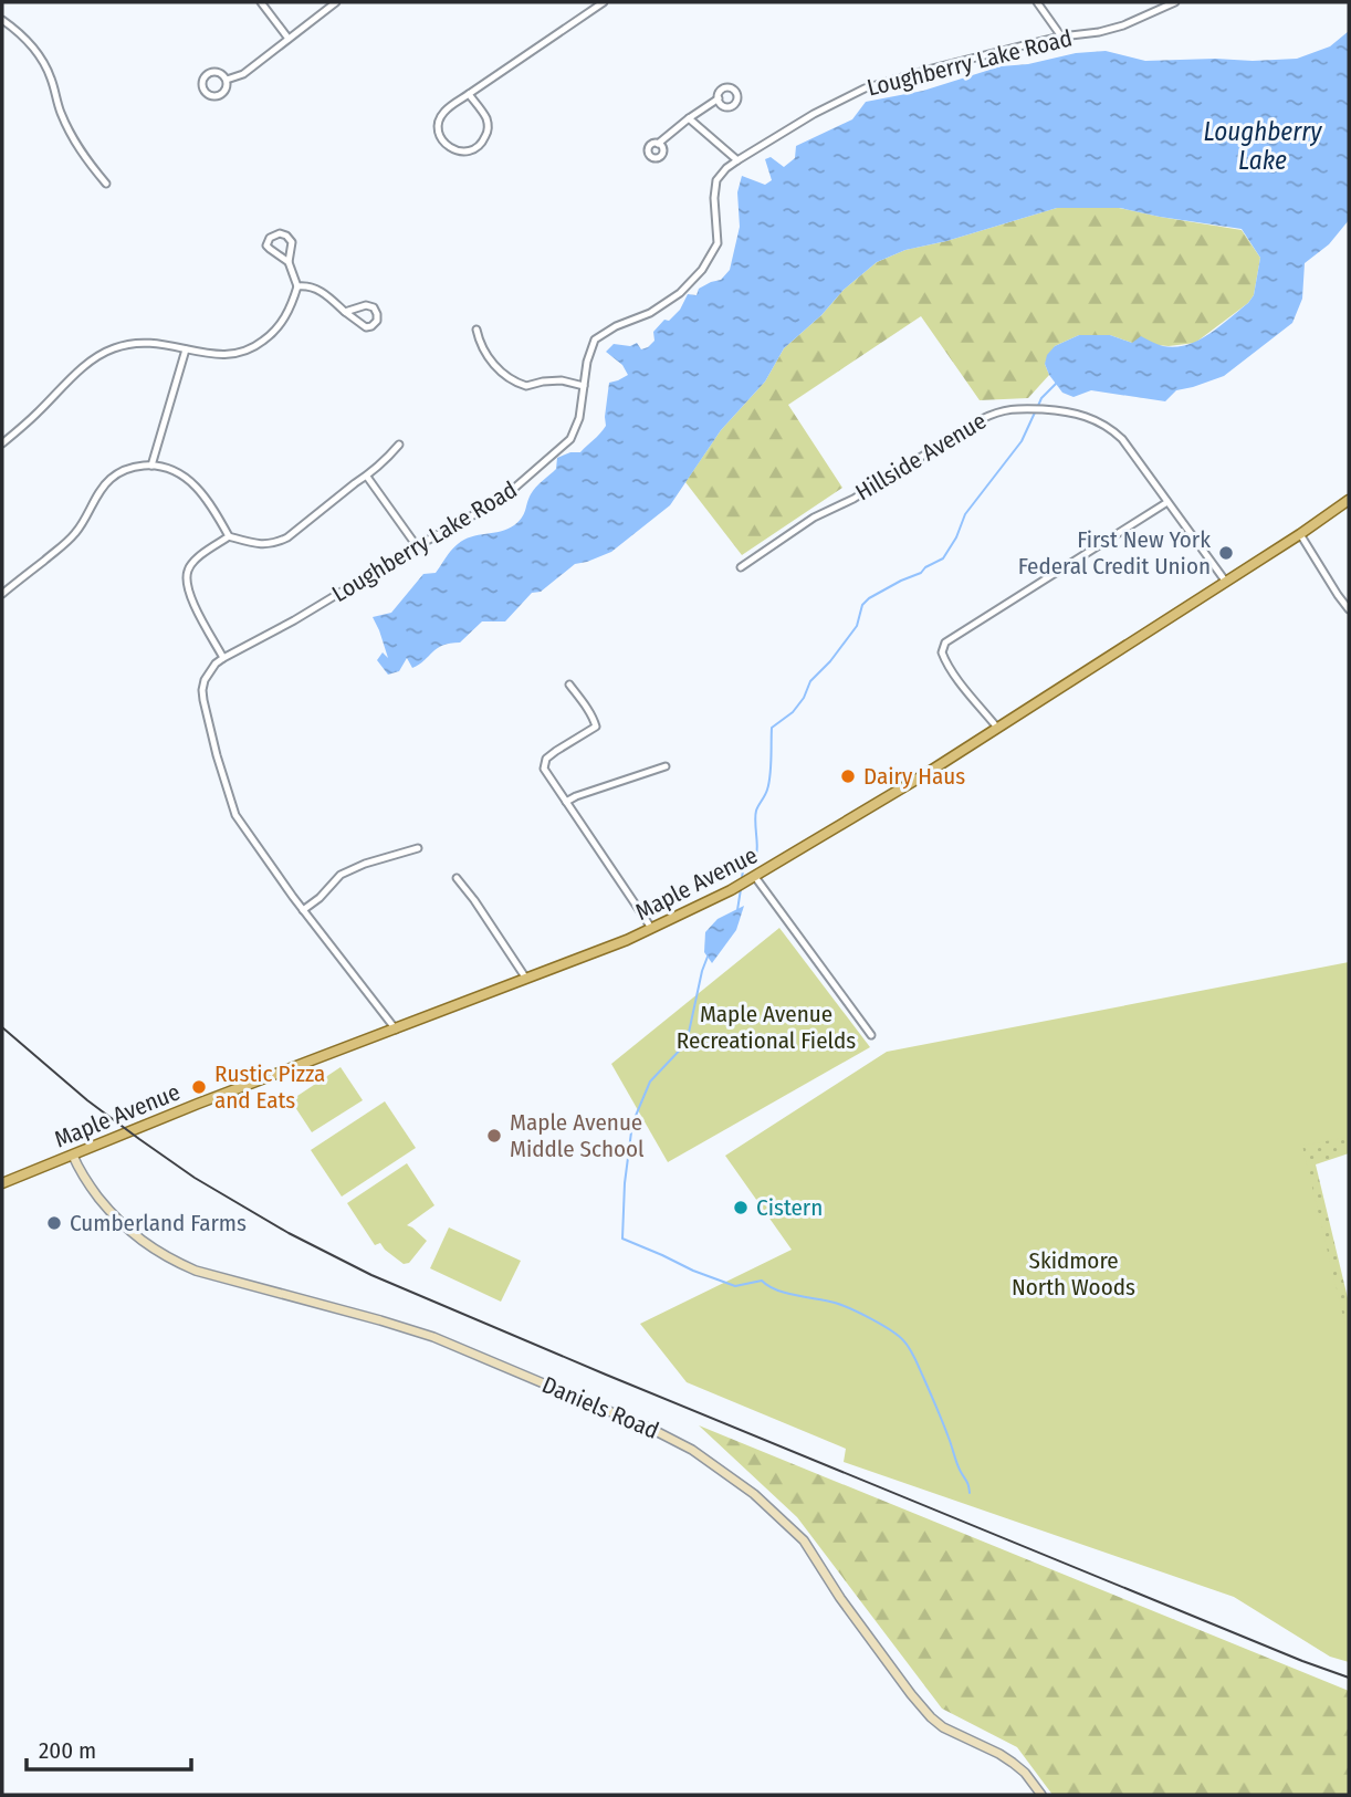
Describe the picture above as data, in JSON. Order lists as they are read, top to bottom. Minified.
{"streets":{"main road":["Maple Avenue"],"street":["Loughberry Lake Road","Hillside Avenue","Daniels Road"]},"crossings":[["Loughberry Lake Road","Maple Avenue"],["Hillside Avenue","Maple Avenue"],["Maple Avenue","Daniels Road"]],"water":["Loughberry Lake"],"parks":["Maple Avenue Recreational Fields","Skidmore North Woods"],"places":["First New York Federal Credit Union","Dairy Haus","Rustic Pizza and Eats","Maple Avenue Middle School","Cistern","Cumberland Farms"],"scale_bar":"200 m"}
